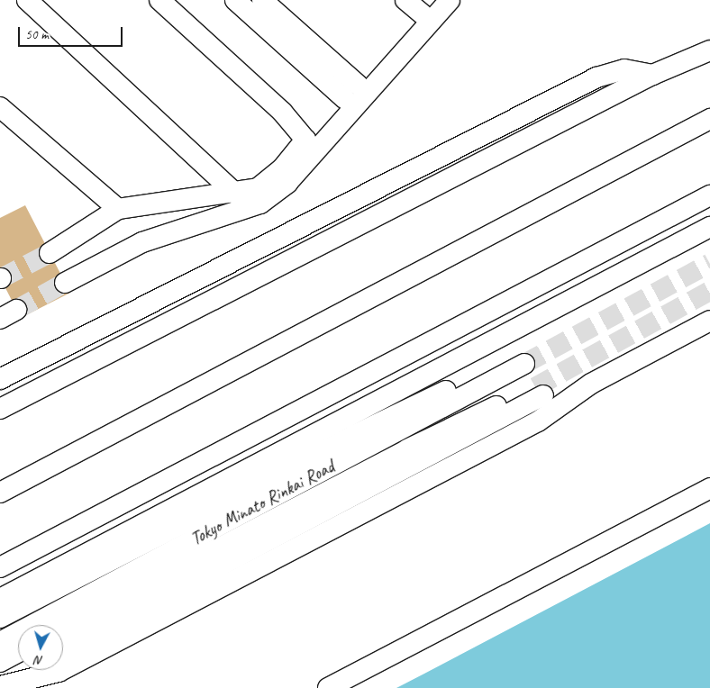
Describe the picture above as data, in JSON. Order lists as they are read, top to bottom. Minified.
{"streets":{"street":["Tokyo Minato Rinkai Road"]},"scale_bar":"50 m","north":"bottom"}
